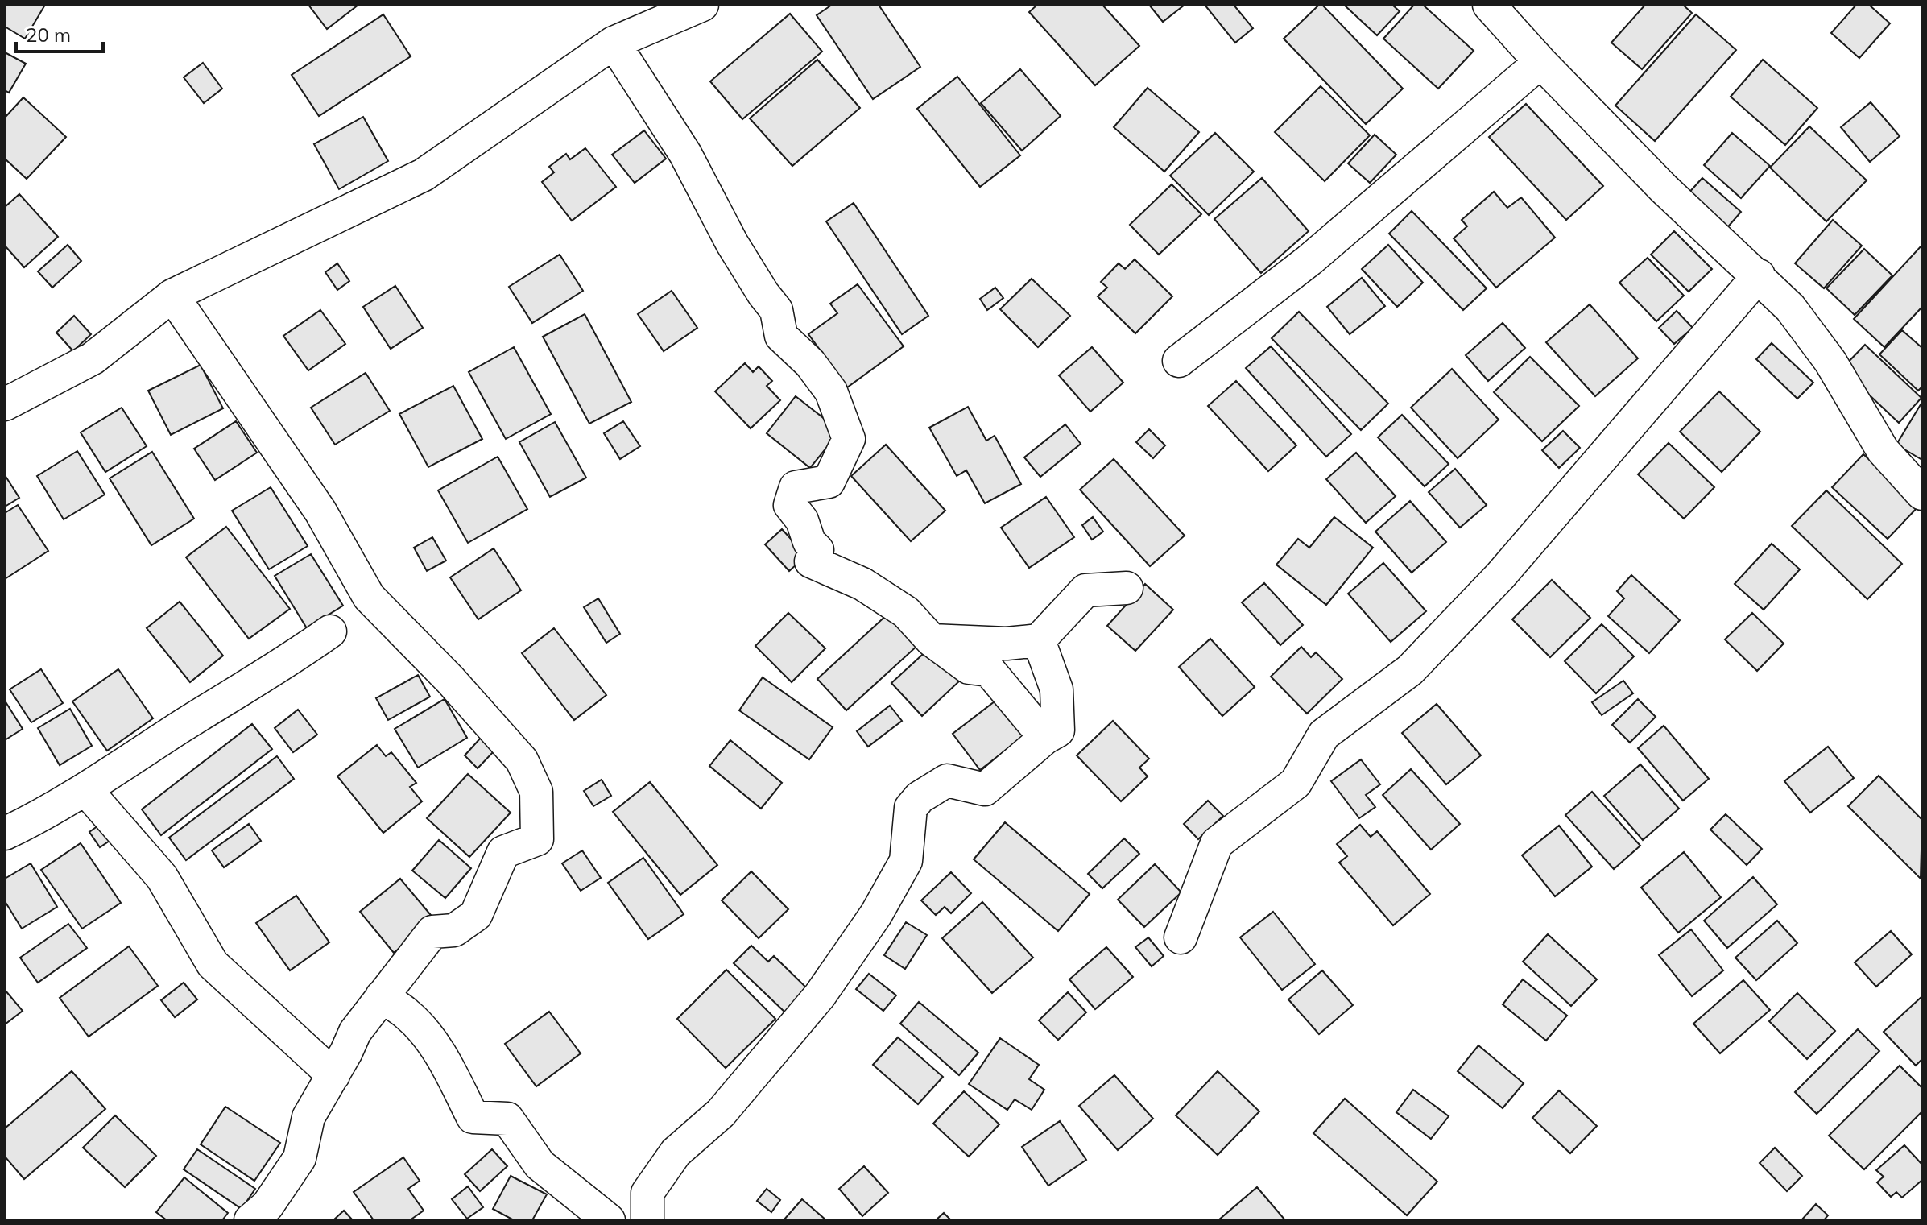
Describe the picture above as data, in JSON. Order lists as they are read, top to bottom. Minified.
{"scale_bar":"20 m"}
